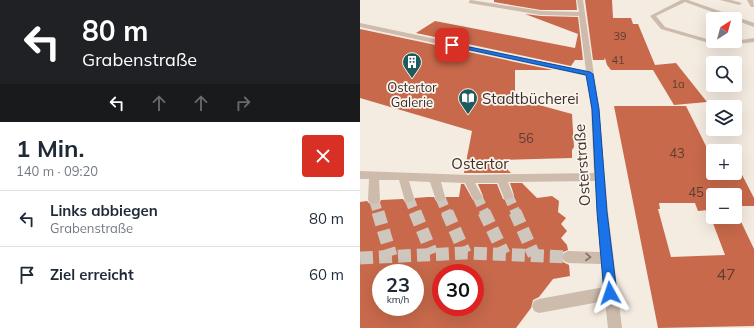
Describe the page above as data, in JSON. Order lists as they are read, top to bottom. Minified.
{"streets":{"street":["Ostertor","Osterstraße"]},"crossings":[["Ostertor","Osterstraße"]],"places":{"building":["Ostertor Galerie"],"library":["Stadtbücherei"]},"house_numbers":["39","41","1a","56","43","45","47"],"north":"top right","page":{"turn":["80 m","Grabenstraße"],"map_buttons":["+","−"],"heading":["1 Min.","140 m · 09:20"],"list":[{"name":"Links abbiegen","note":"Grabenstraße","value":"80 m"},{"name":"Ziel erreicht","value":"60 m"}],"speed":"23 km/h","limit":"30"}}
